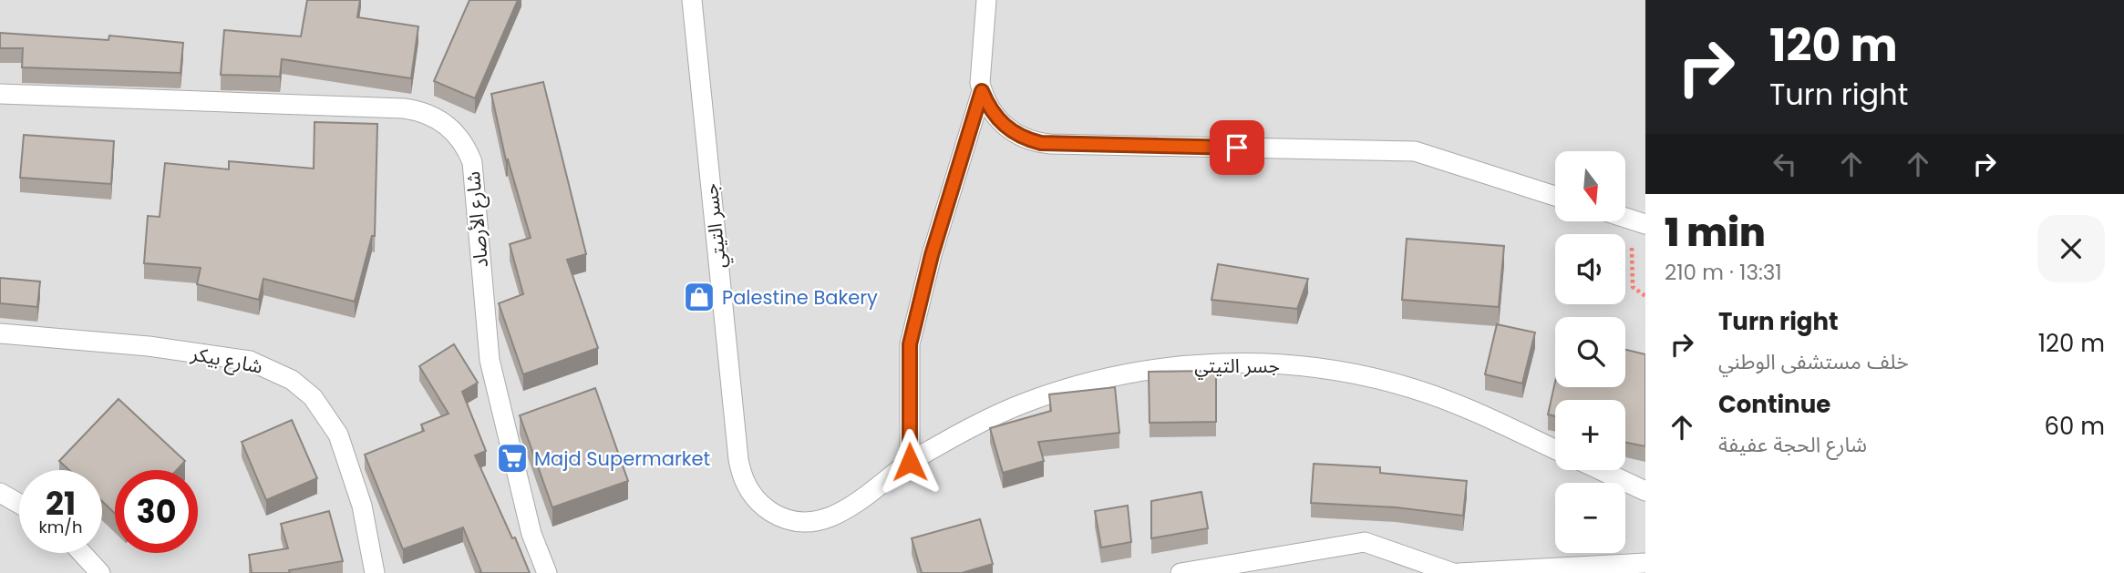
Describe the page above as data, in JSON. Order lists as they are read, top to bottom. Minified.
{"streets":{"street":["شارع الأرصاد","جسر التيتي","شارع بيكر"]},"places":{"shop":["Palestine Bakery"],"supermarket":["Majd Supermarket"]},"north":"bottom","page":{"turn":["120 m","Turn right"],"map_buttons":["+","−"],"heading":["1 min","210 m · 13:31"],"list":[{"name":"Turn right","note":"خلف مستشفى الوطني","value":"120 m"},{"name":"Continue","note":"شارع الحجة عفيفة","value":"60 m"}],"speed":"21 km/h","limit":"30"}}
